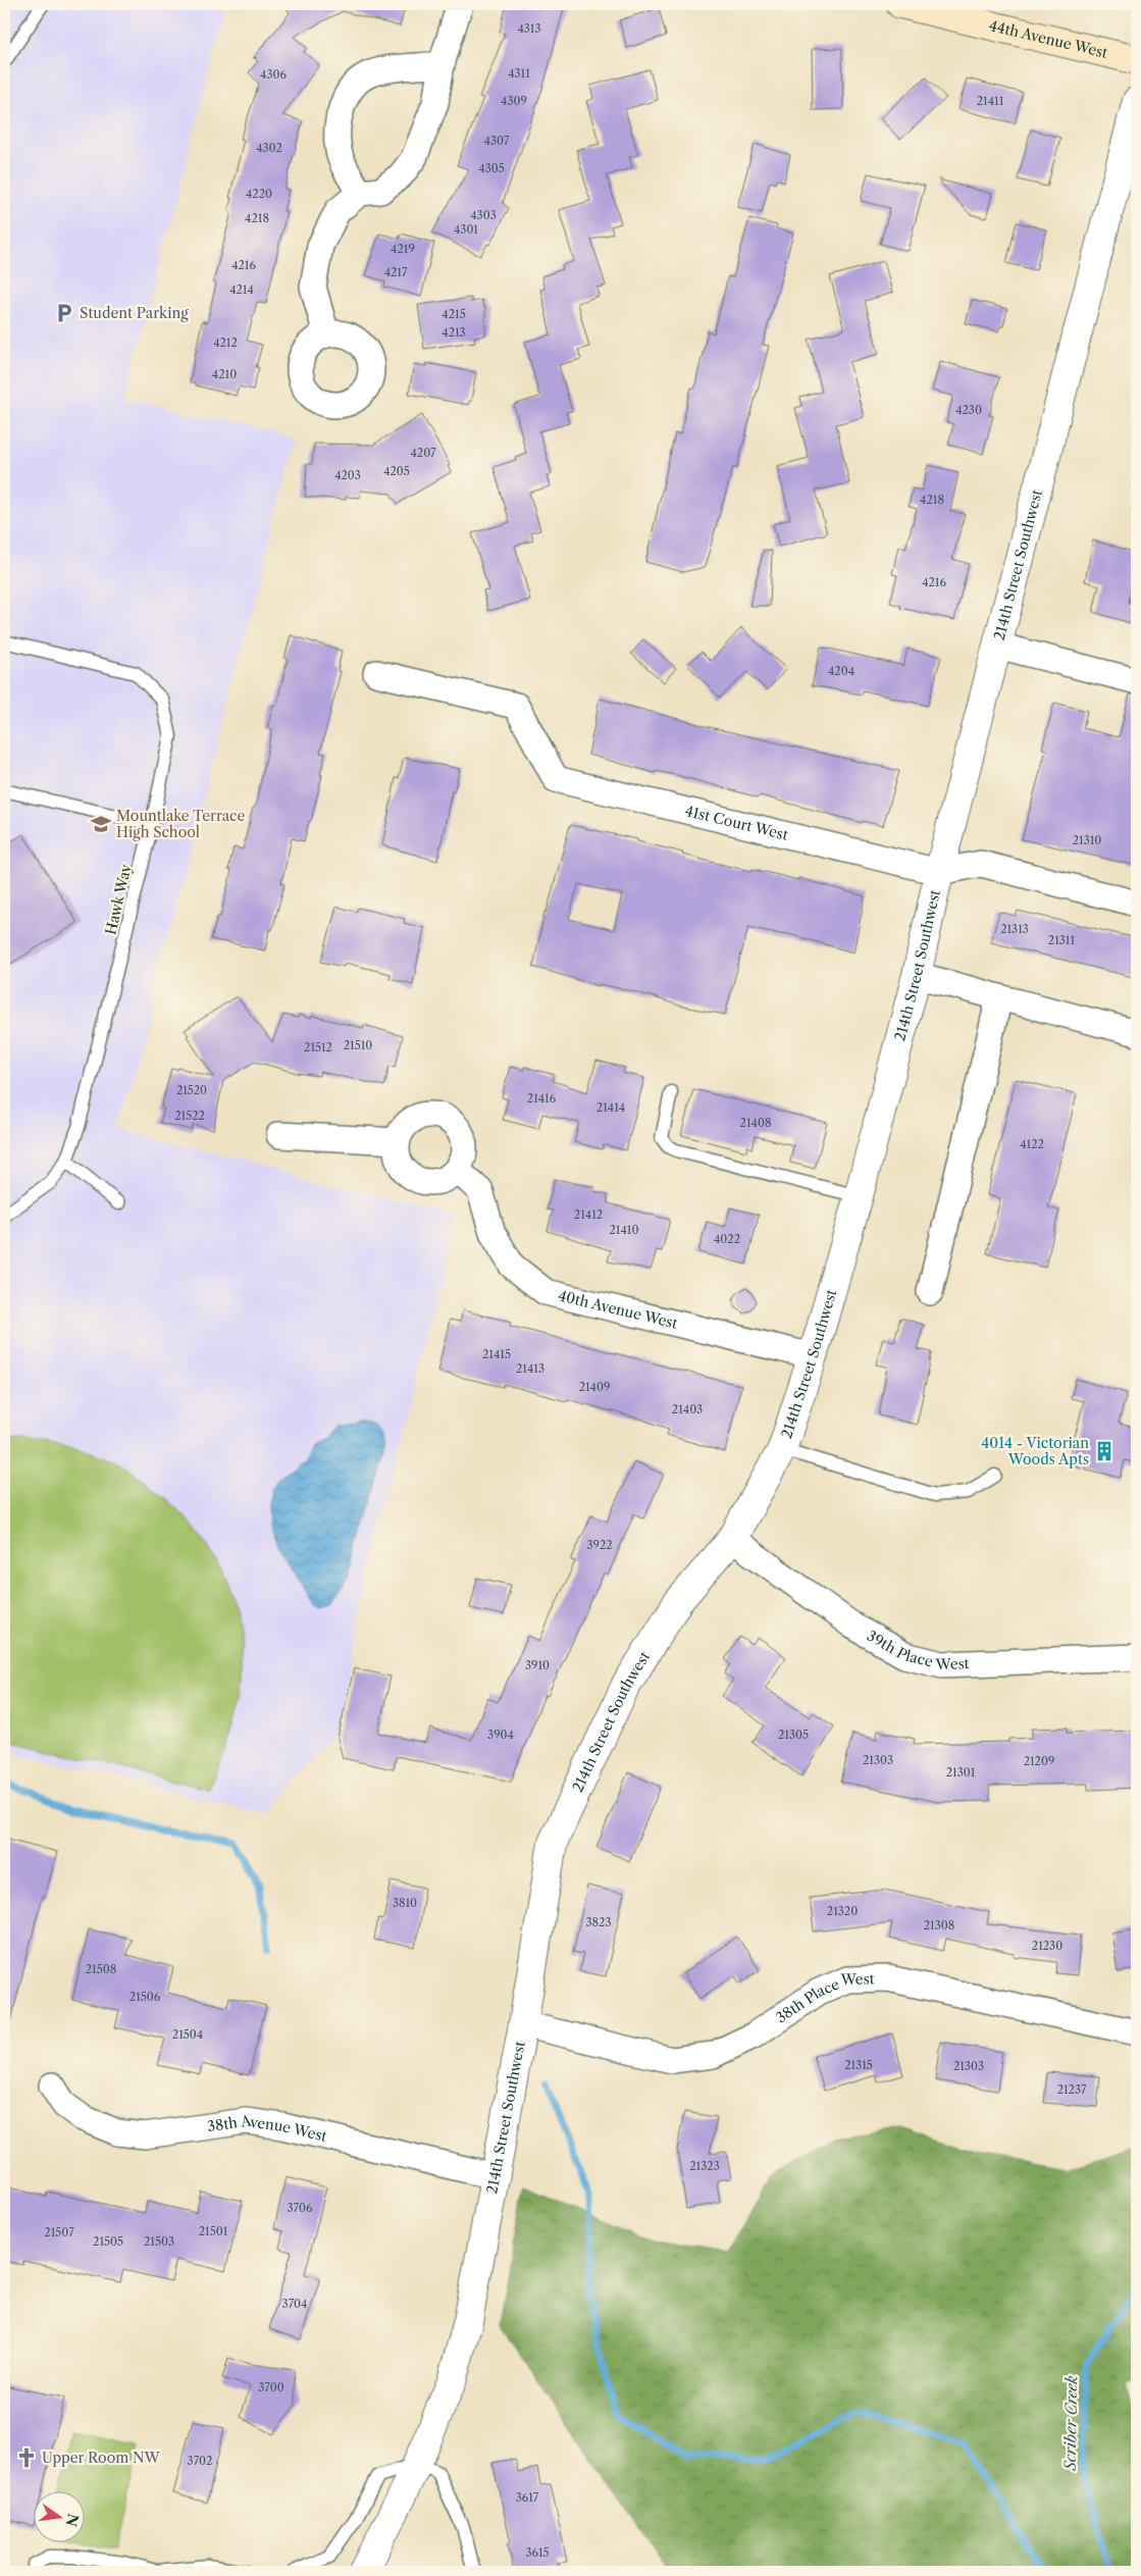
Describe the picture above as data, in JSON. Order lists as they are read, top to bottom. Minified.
{"streets":{"main road":["44th Avenue West"],"street":["214th Street Southwest","41st Court West","40th Avenue West","39th Place West","38th Place West","38th Avenue West"],"lane":["Hawk Way"]},"crossings":[["214th Street Southwest","41st Court West"],["214th Street Southwest","40th Avenue West"],["214th Street Southwest","39th Place West"],["214th Street Southwest","38th Place West"],["214th Street Southwest","38th Avenue West"]],"water":["Scriber Creek"],"places":{"parking":["Student Parking"],"school or university":["Mountlake Terrace High School"],"building":["4014 - Victorian Woods Apts"],"church":["Upper Room NW"]},"house_numbers":["4313","4311","4306","4309","21411","4307","4302","4305","4220","4303","4218","4301","4219","4216","4217","4214","4215","4213","4212","4210","4230","4207","4205","4203","4218","4216","4204","21310","21313","21311","21510","21512","21520","21416","21414","21522","21408","4122","21412","21410","4022","21415","21413","21409","21403","3922","3910","3904","21305","21303","21209","21301","3810","21320","3823","21308","21230","21508","21506","21504","21315","21303","21237","21323","3706","21501","21507","21505","21503","3704","3700","3702","3617","3615"],"north":"right"}
